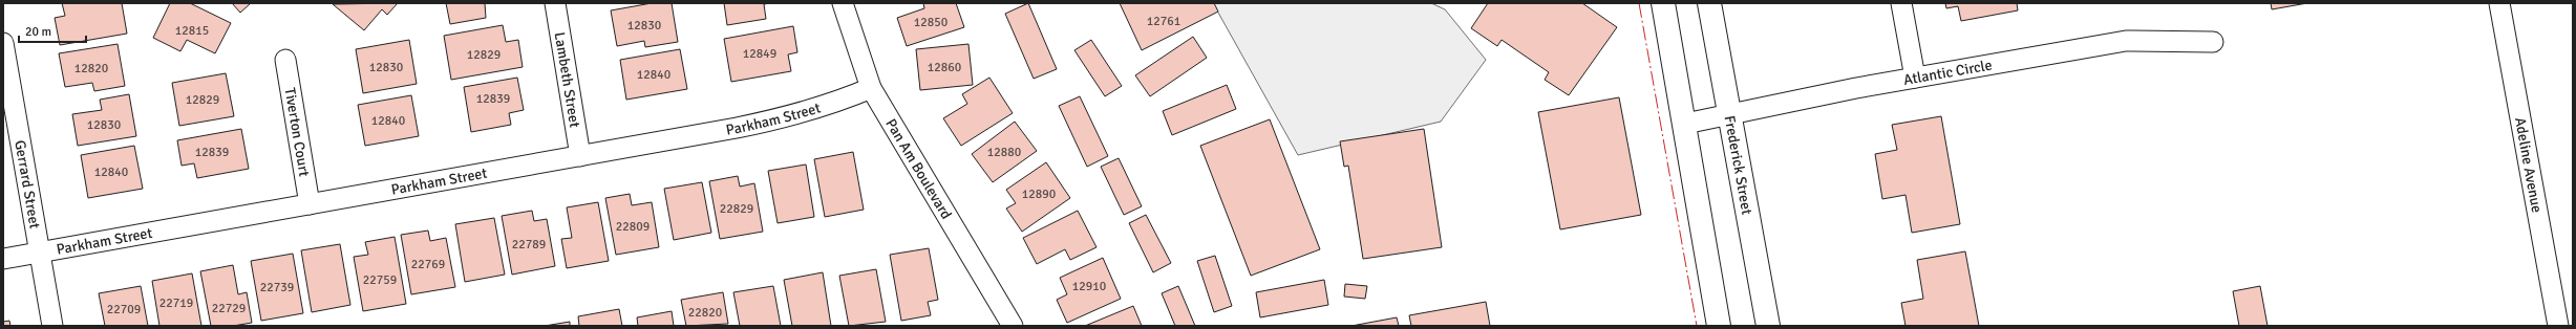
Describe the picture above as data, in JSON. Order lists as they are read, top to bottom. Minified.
{"streets":{"main road":["Frederick Street"],"street":["Atlantic Circle","Lambeth Street","Parkham Street","Tiverton Court","Adeline Avenue","Pan Am Boulevard","Gerrard Street"]},"crossings":[["Atlantic Circle","Frederick Street"],["Lambeth Street","Parkham Street"],["Parkham Street","Tiverton Court"],["Parkham Street","Pan Am Boulevard"],["Parkham Street","Gerrard Street"]],"house_numbers":["12761","12850","12830","12815","12849","12829","12830","12860","12820","12840","12839","12829","12840","12830","12839","12880","12840","12890","22829","22809","22789","22769","22759","12910","22739","22719","22729","22709","22820"],"scale_bar":"20 m"}
